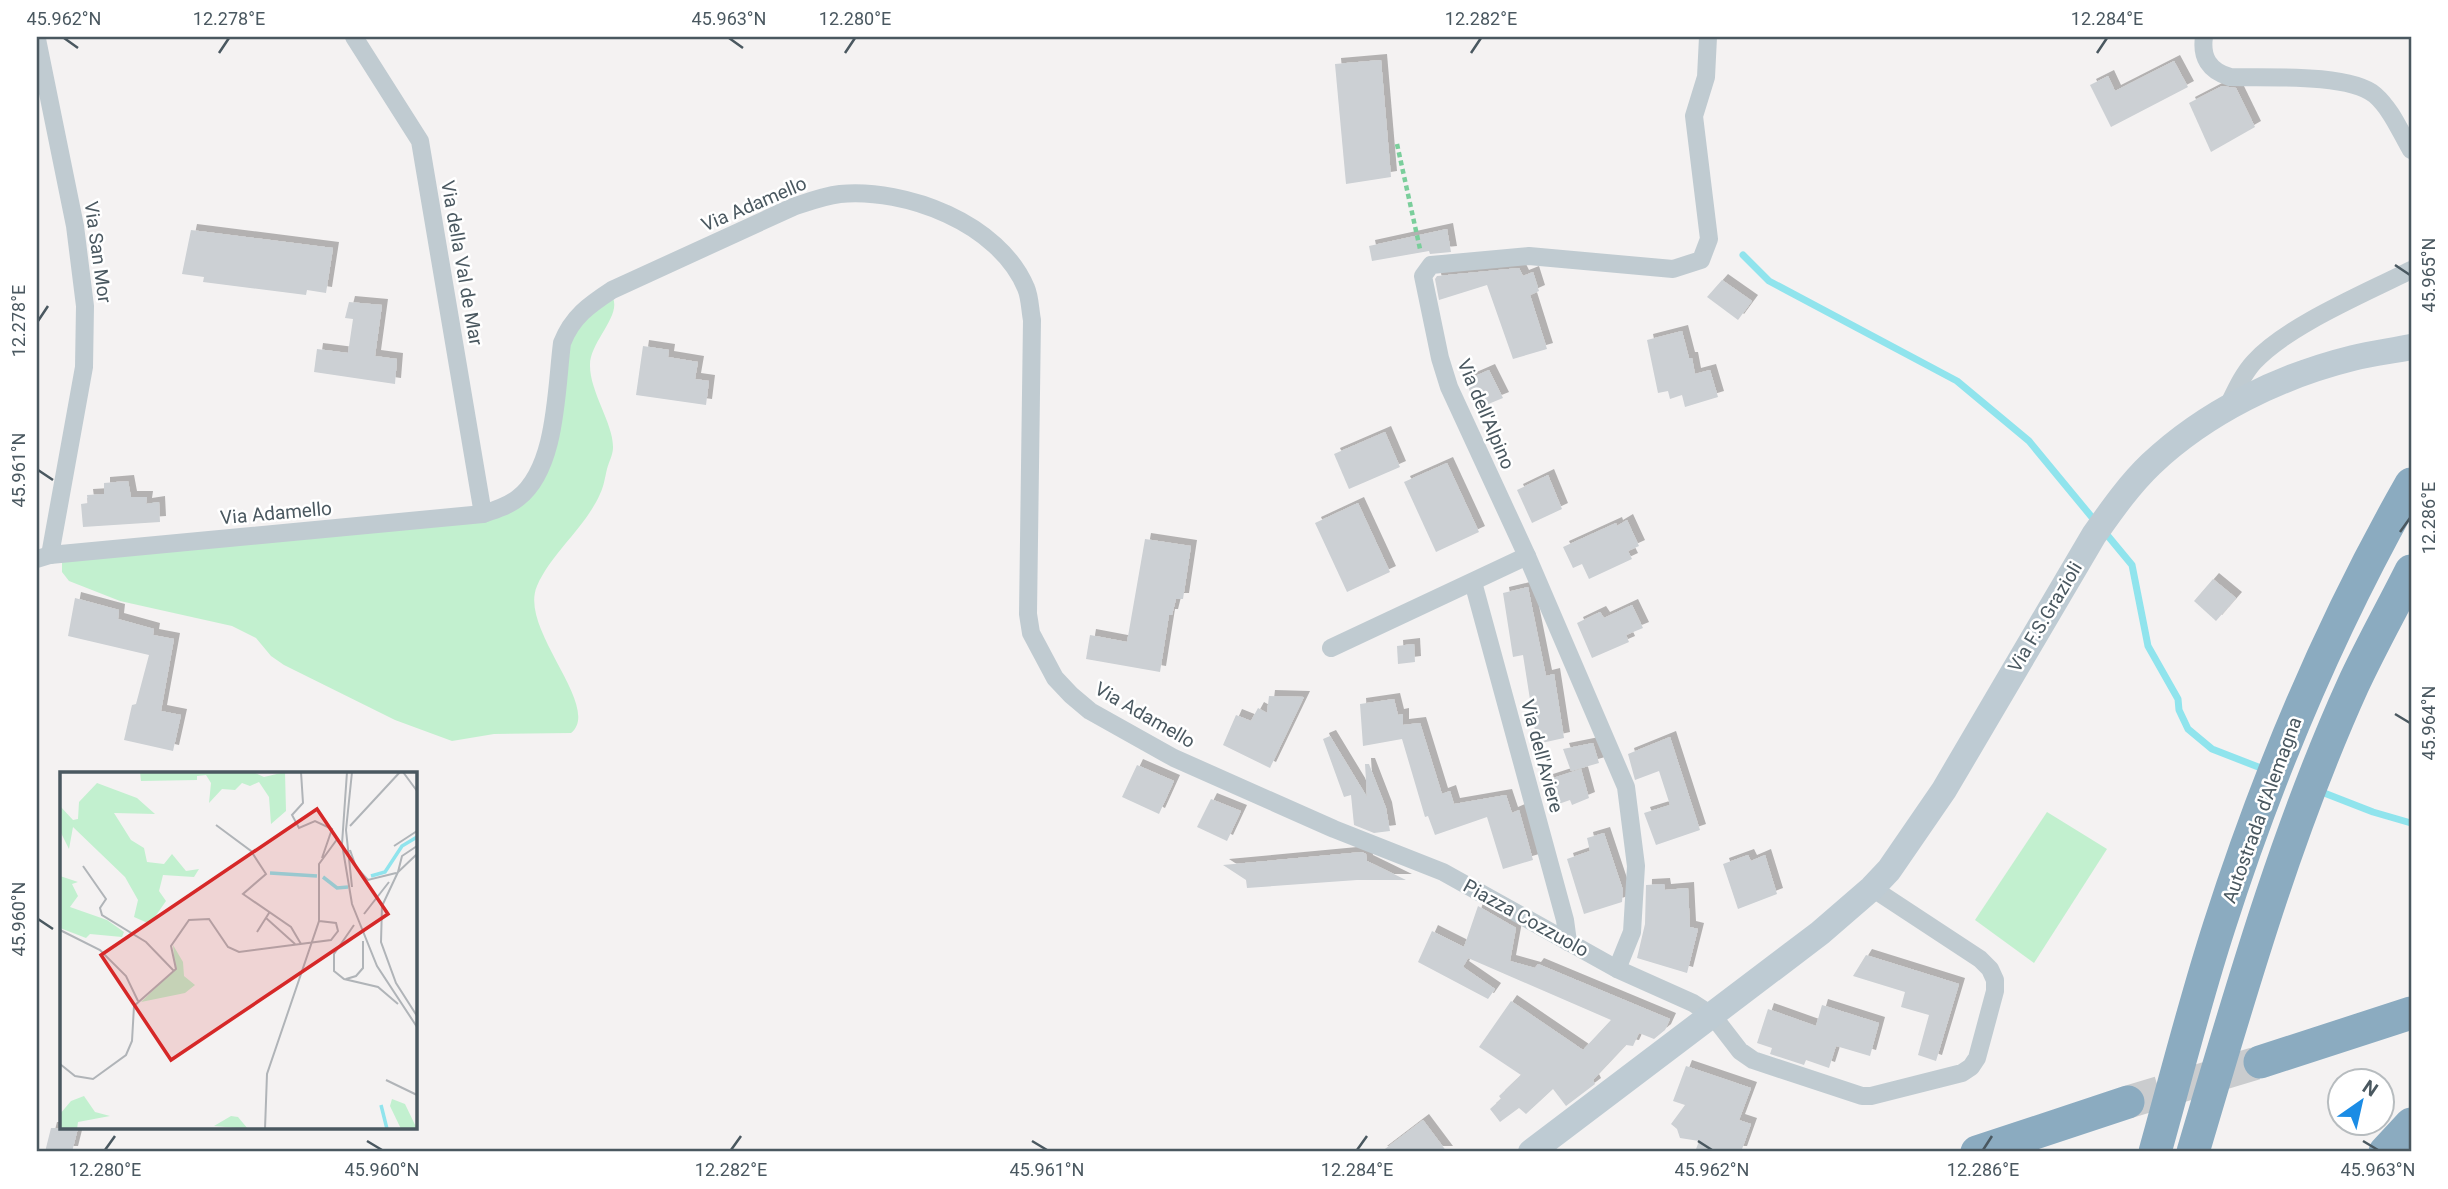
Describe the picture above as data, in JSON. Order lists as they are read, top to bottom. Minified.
{"streets":{"highway":["Autostrada d'Alemagna"],"main road":["Via F.S.Grazioli"],"street":["Via Adamello","Via San Mor","Via della Val de Mar","Via dell'Alpino","Via dell'Aviere","Piazza Cozzuolo"]},"crossings":[["Via Adamello","Via San Mor"],["Via Adamello","Via della Val de Mar"],["Via Adamello","Piazza Cozzuolo"],["Via dell'Alpino","Piazza Cozzuolo"],["Via F.S.Grazioli","Piazza Cozzuolo"],["Via dell'Aviere","Piazza Cozzuolo"]],"north":"top right","coordinates":["45.962°N","12.278°E","45.963°N","12.280°E","12.282°E","12.284°E","45.965°N","45.961°N","12.286°E","45.964°N","45.960°N"]}
